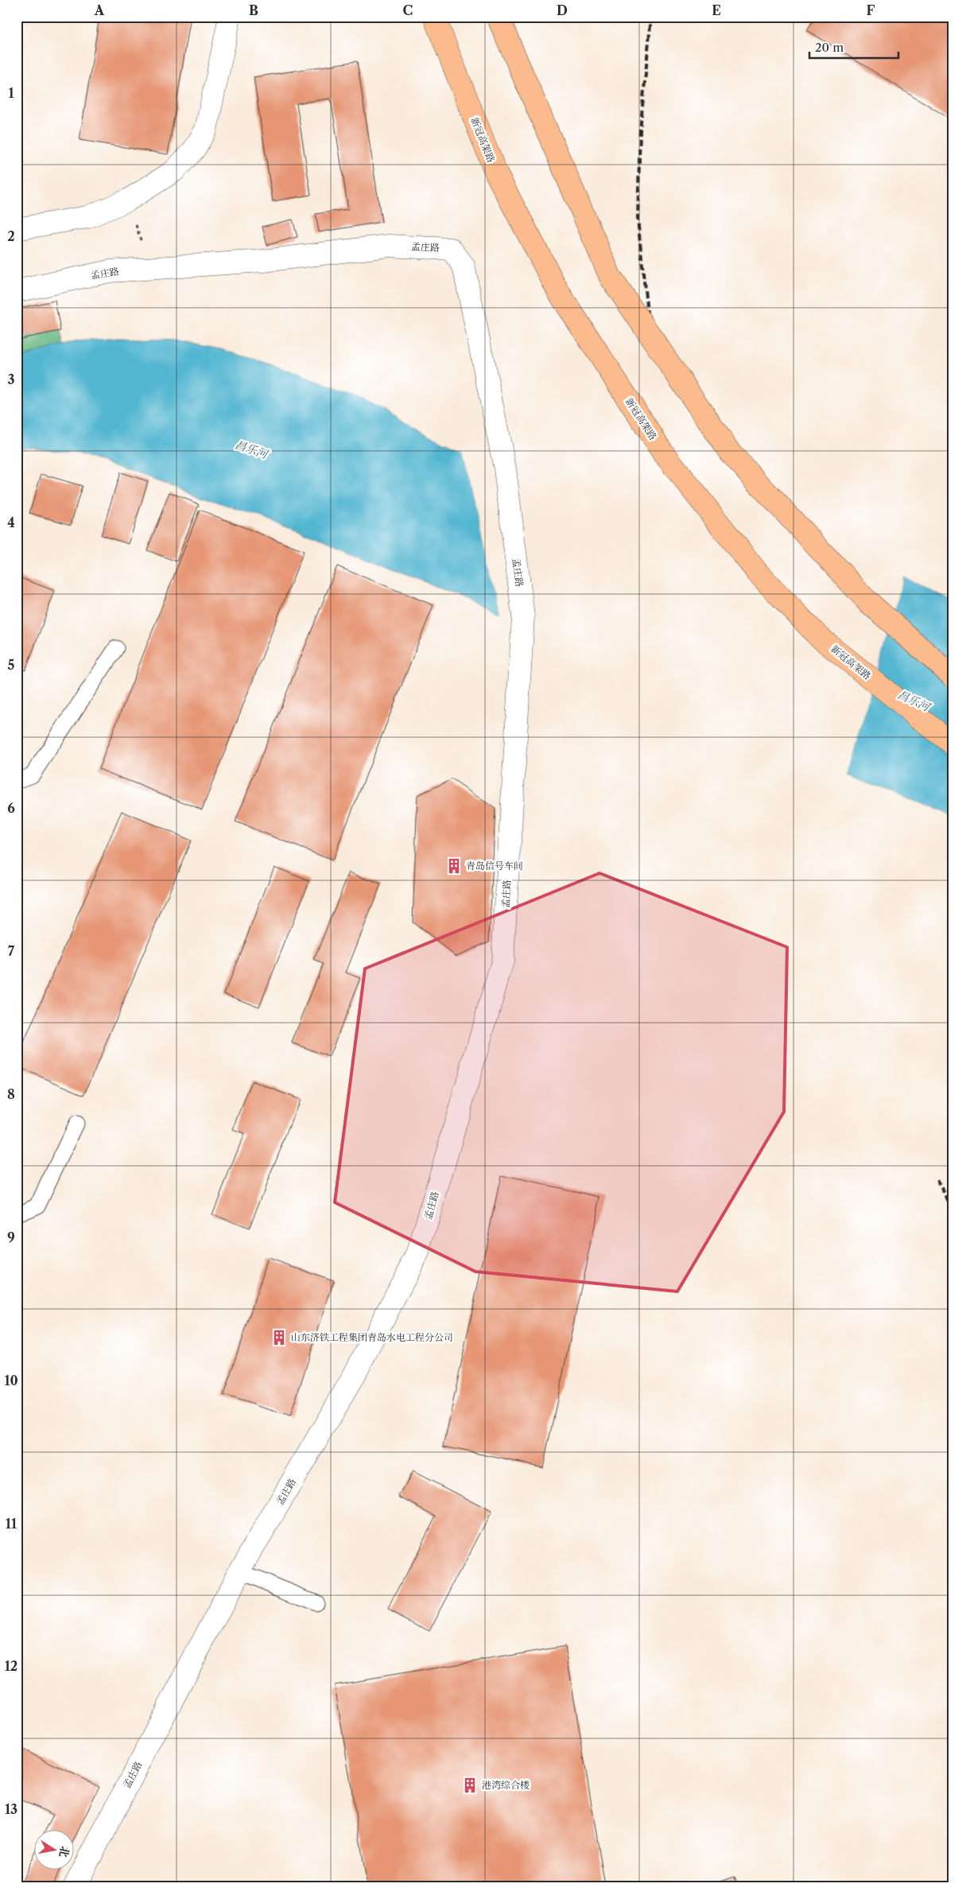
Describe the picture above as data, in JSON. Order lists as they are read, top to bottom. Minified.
{"streets":{"highway":["新冠高架路"],"street":["孟庄路"]},"water":["昌乐河"],"places":{"building":["青岛信号车间","山东济铁工程集团青岛水电工程分公司","港湾综合楼"]},"scale_bar":"20 m","north":"right","grid":{"columns":["A","B","C","D","E","F"],"rows":["1","2","3","4","5","6","7","8","9","10","11","12","13"]}}
